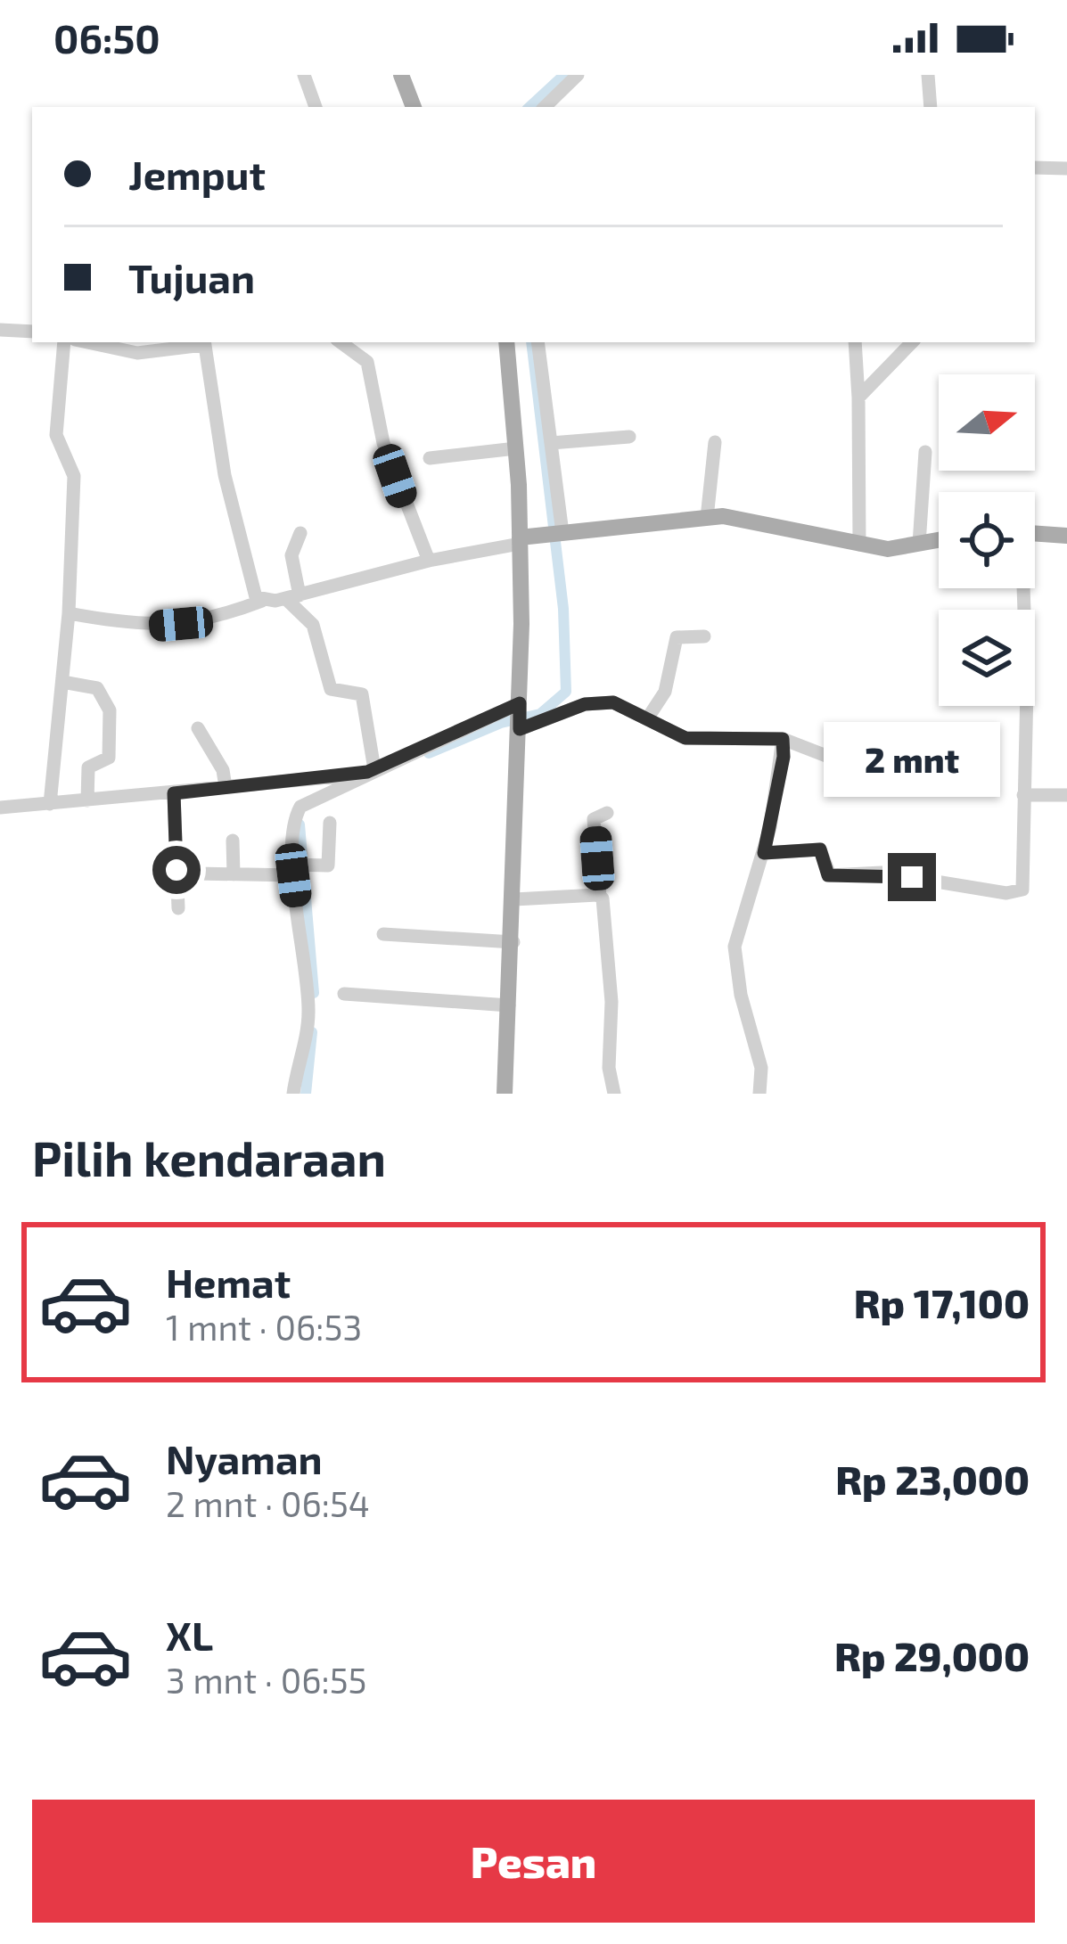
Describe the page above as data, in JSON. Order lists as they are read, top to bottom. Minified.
{"north":"right","page":{"status":"06:50","banner":["Jemput","Tujuan"],"bubble":"2 mnt","heading":"Pilih kendaraan","list":[{"name":"Hemat","note":"1 mnt · 06:53","value":"Rp 17,100"},{"name":"Nyaman","note":"2 mnt · 06:54","value":"Rp 23,000"},{"name":"XL","note":"3 mnt · 06:55","value":"Rp 29,000"}],"buttons":"Pesan"}}
